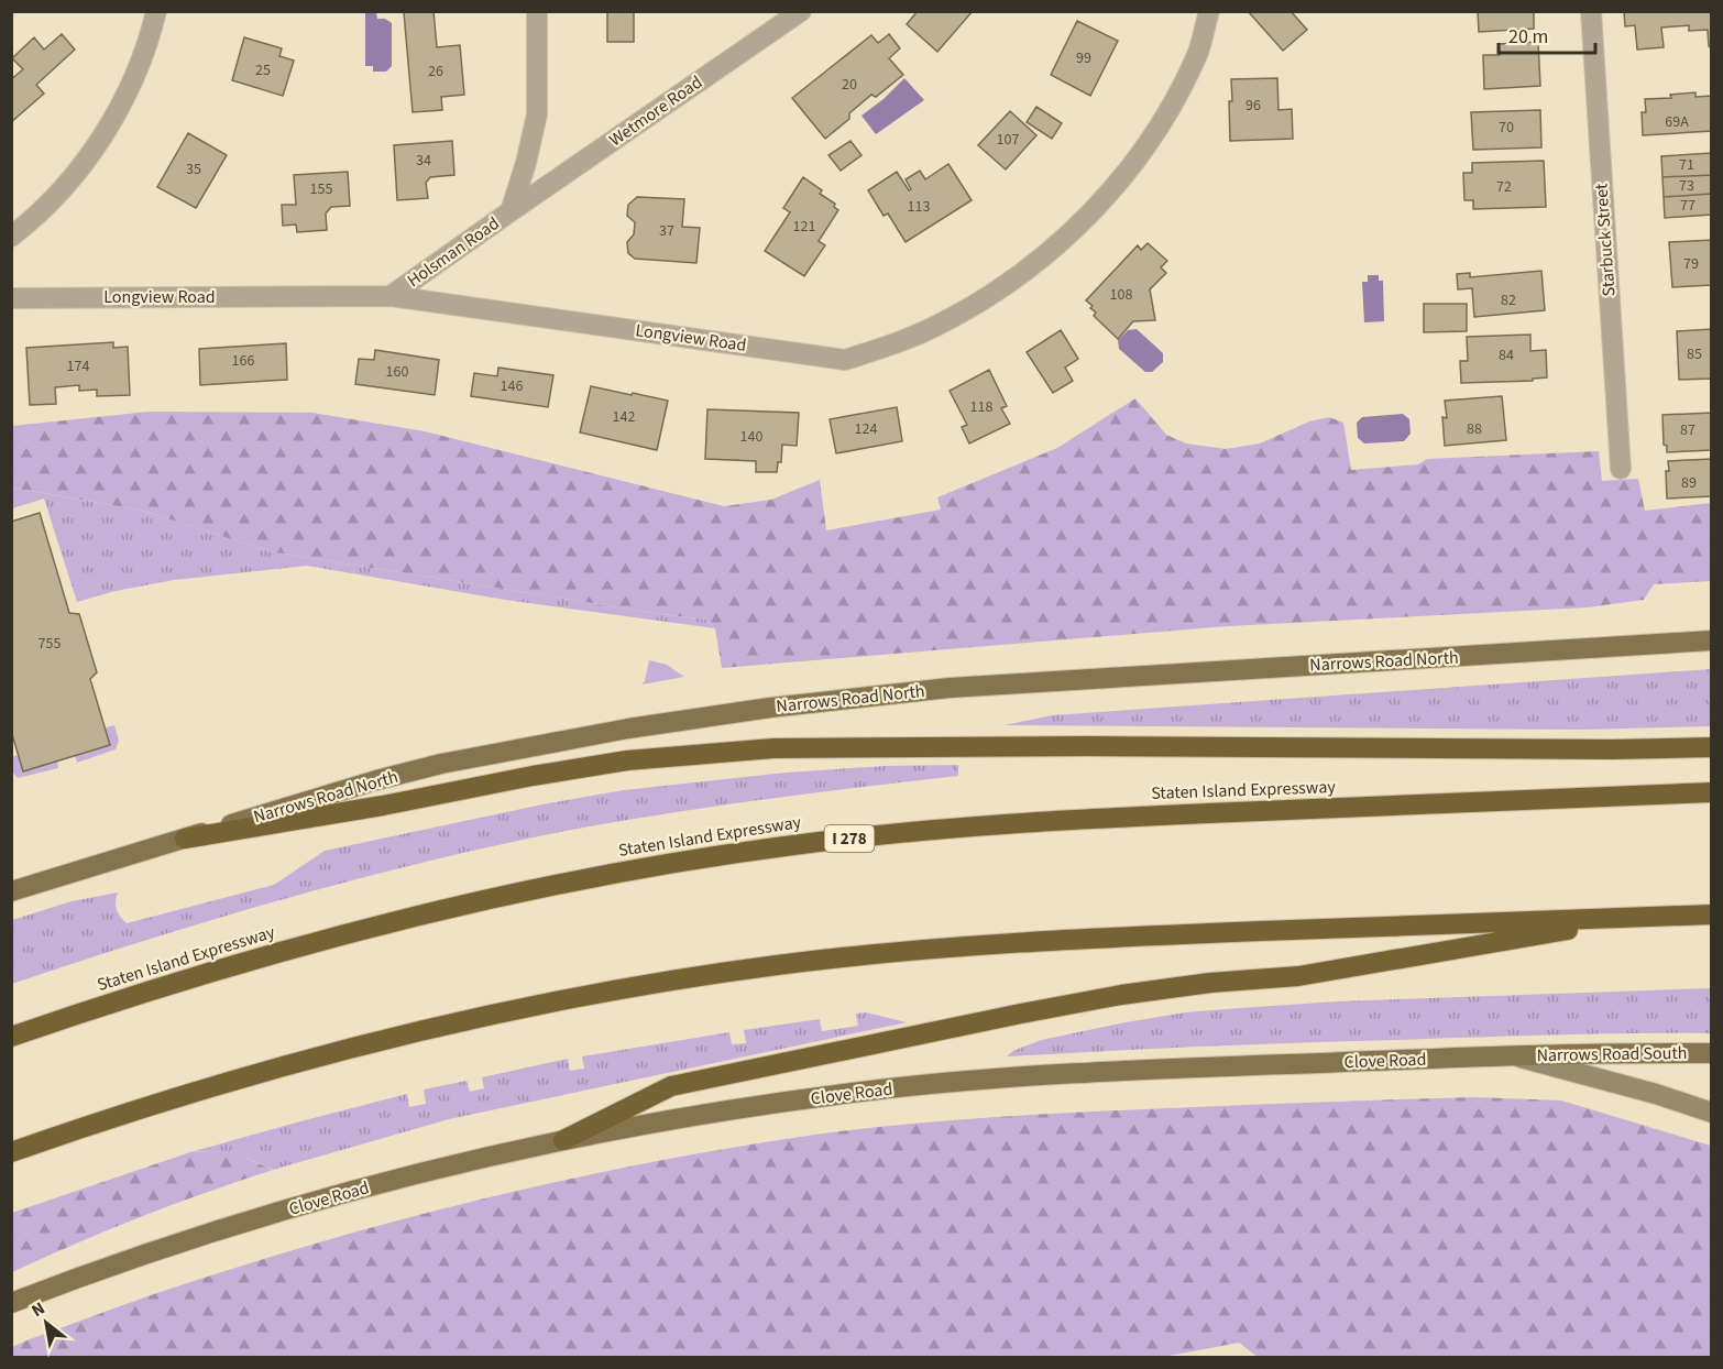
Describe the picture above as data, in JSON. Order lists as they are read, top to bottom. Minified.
{"streets":{"highway":["Staten Island Expressway","I 278"],"main road":["Narrows Road North","Narrows Road South","Clove Road"],"street":["Wetmore Road","Starbuck Street","Holsman Road","Longview Road"]},"crossings":[["Wetmore Road","Holsman Road"],["Holsman Road","Longview Road"],["Narrows Road South","Clove Road"]],"house_numbers":["99","25","26","20","96","69A","70","107","34","71","35","73","72","155","77","113","121","37","79","108","82","85","84","166","174","160","146","118","142","124","88","87","140","89","755"],"scale_bar":"20 m","north":"top left"}
